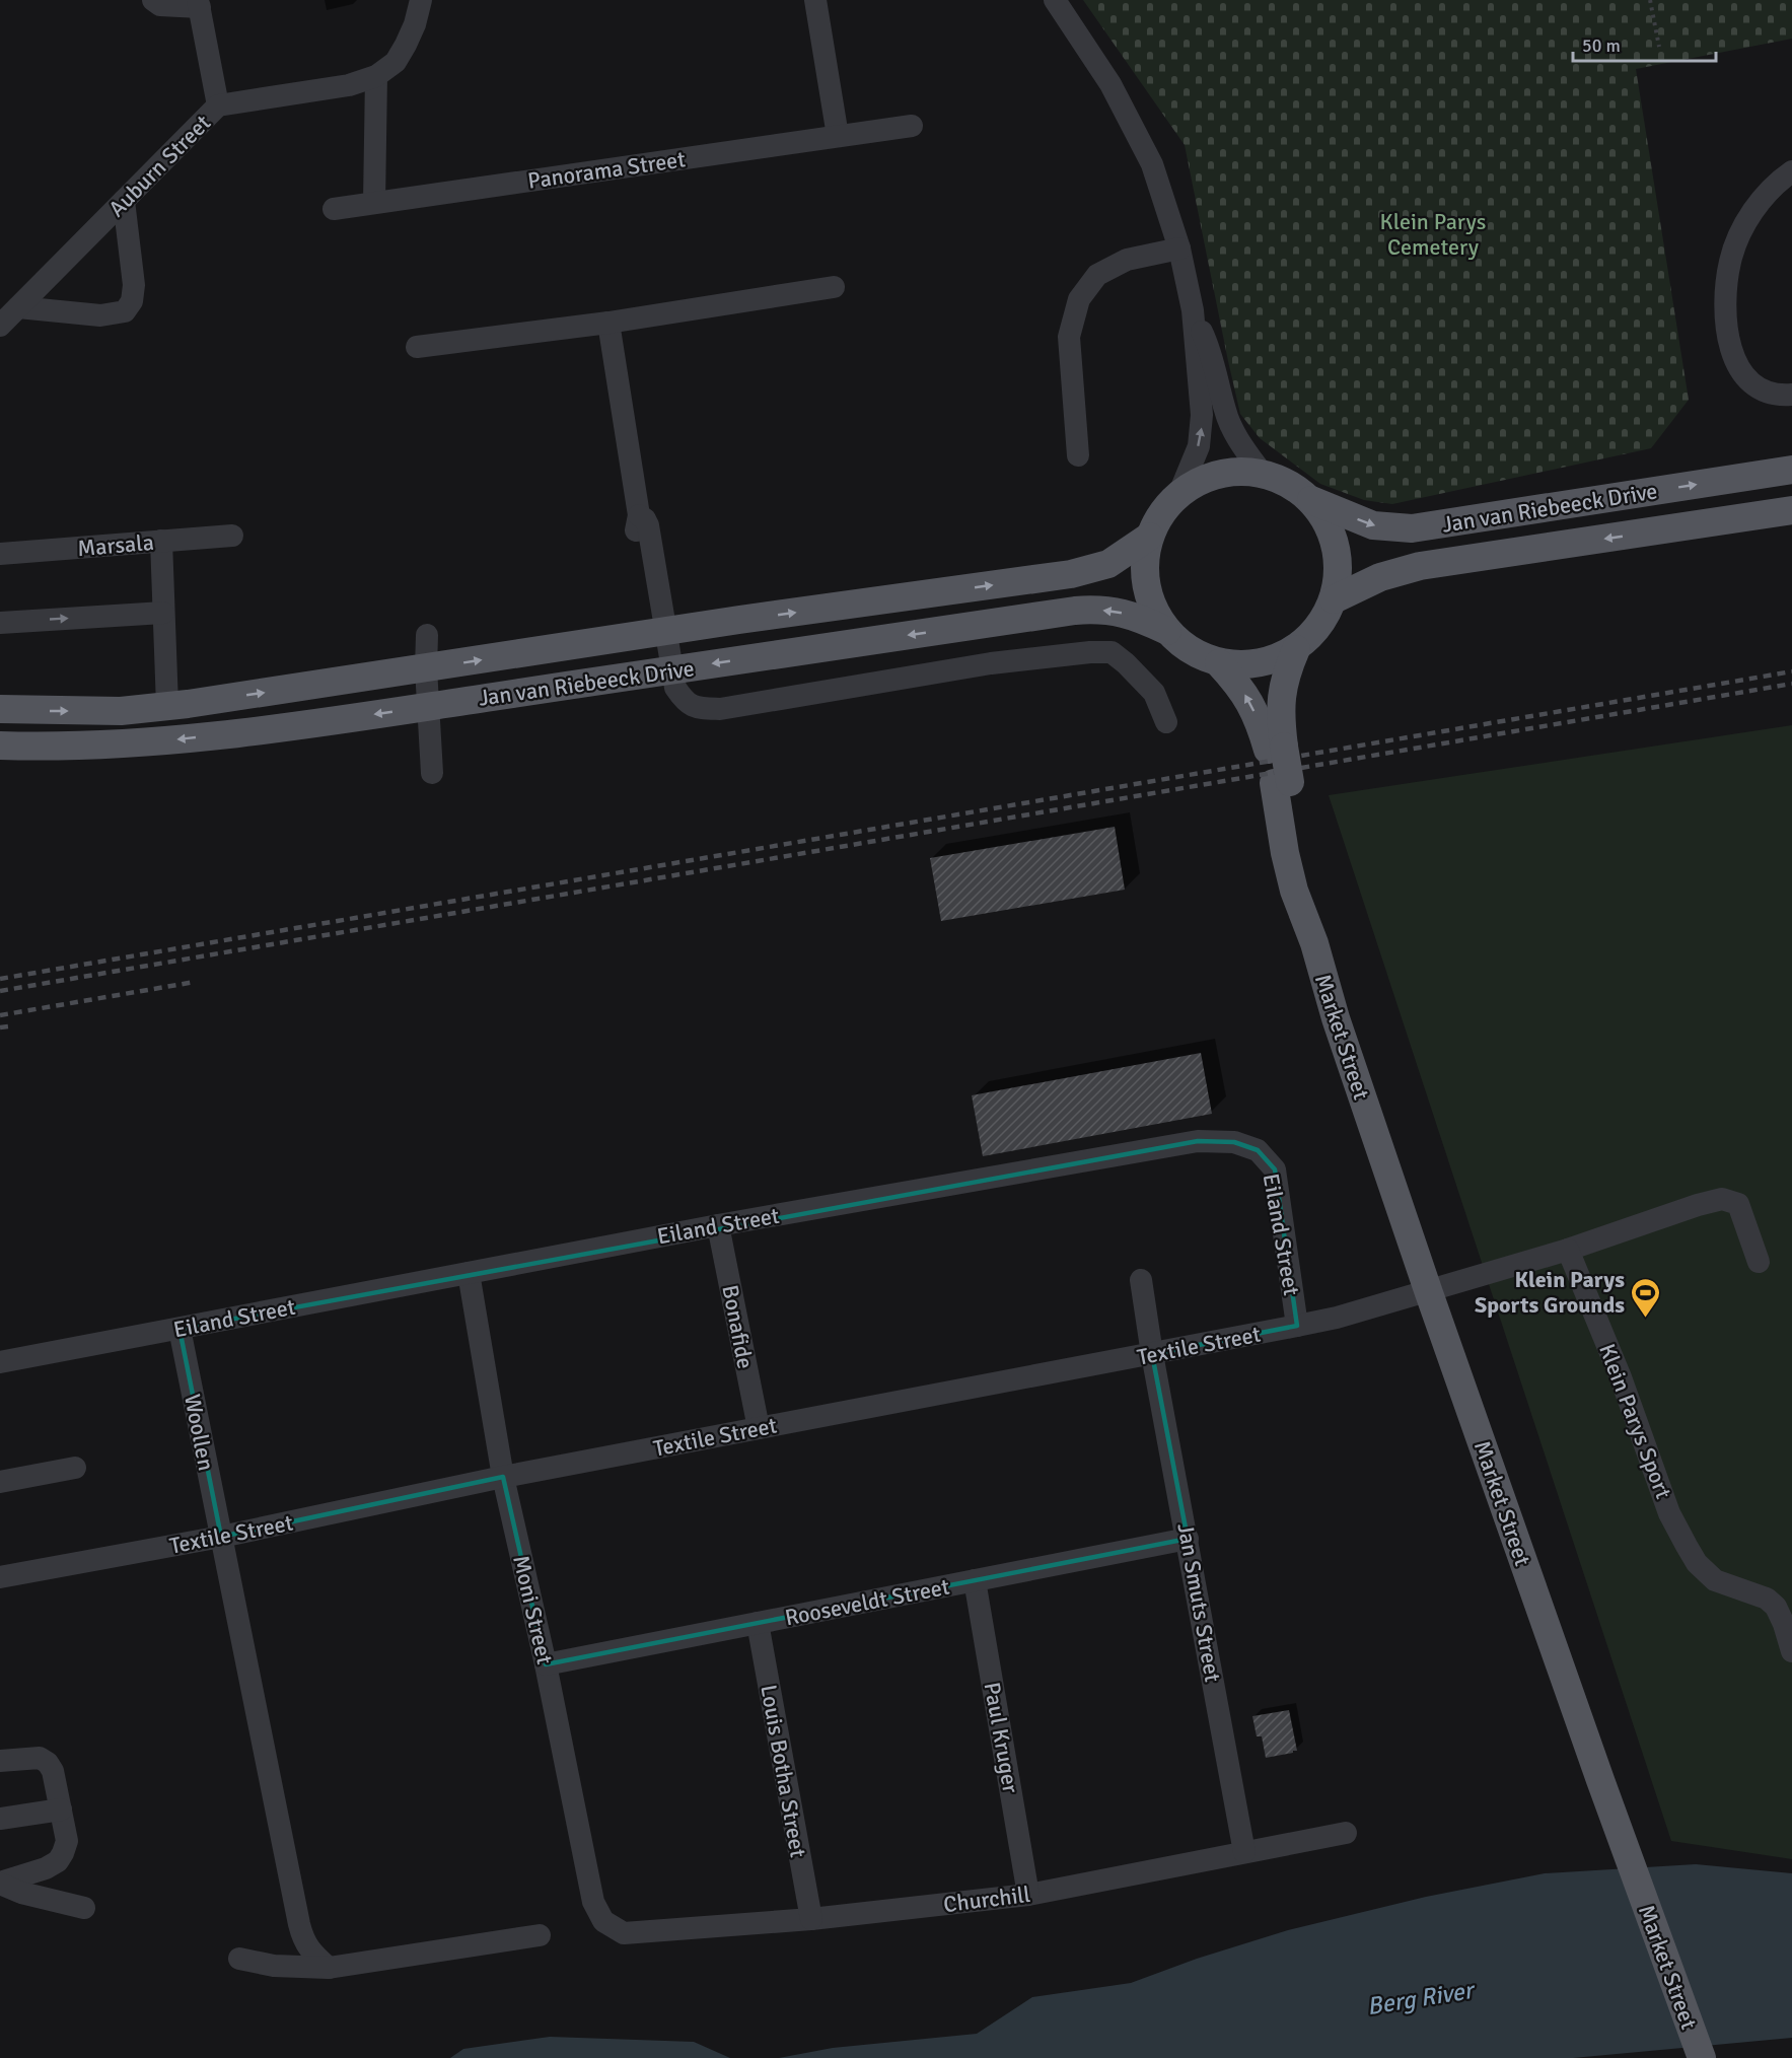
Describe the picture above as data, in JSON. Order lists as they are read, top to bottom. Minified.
{"streets":{"main road":["Jan van Riebeeck Drive","Market Street"],"street":["Auburn Street","Panorama Street","Marsala","Eiland Street","Bonafide","Textile Street","Klein Parys Sport","Woollen","Rooseveldt Street","Jan Smuts Street","Moni Street","Paul Kruger","Louis Botha Street","Churchill"]},"crossings":[["Jan van Riebeeck Drive","Market Street"],["Market Street","Textile Street"],["Eiland Street","Bonafide"],["Eiland Street","Textile Street"],["Eiland Street","Woollen"],["Eiland Street","Moni Street"],["Bonafide","Textile Street"],["Textile Street","Woollen"],["Textile Street","Jan Smuts Street"],["Textile Street","Moni Street"],["Rooseveldt Street","Jan Smuts Street"],["Rooseveldt Street","Moni Street"],["Rooseveldt Street","Paul Kruger"],["Rooseveldt Street","Louis Botha Street"],["Jan Smuts Street","Churchill"],["Moni Street","Churchill"],["Paul Kruger","Churchill"],["Louis Botha Street","Churchill"]],"water":["Berg River"],"parks":["Klein Parys Cemetery"],"places":{"sports":["Klein Parys Sports Grounds"]},"scale_bar":"50 m"}
